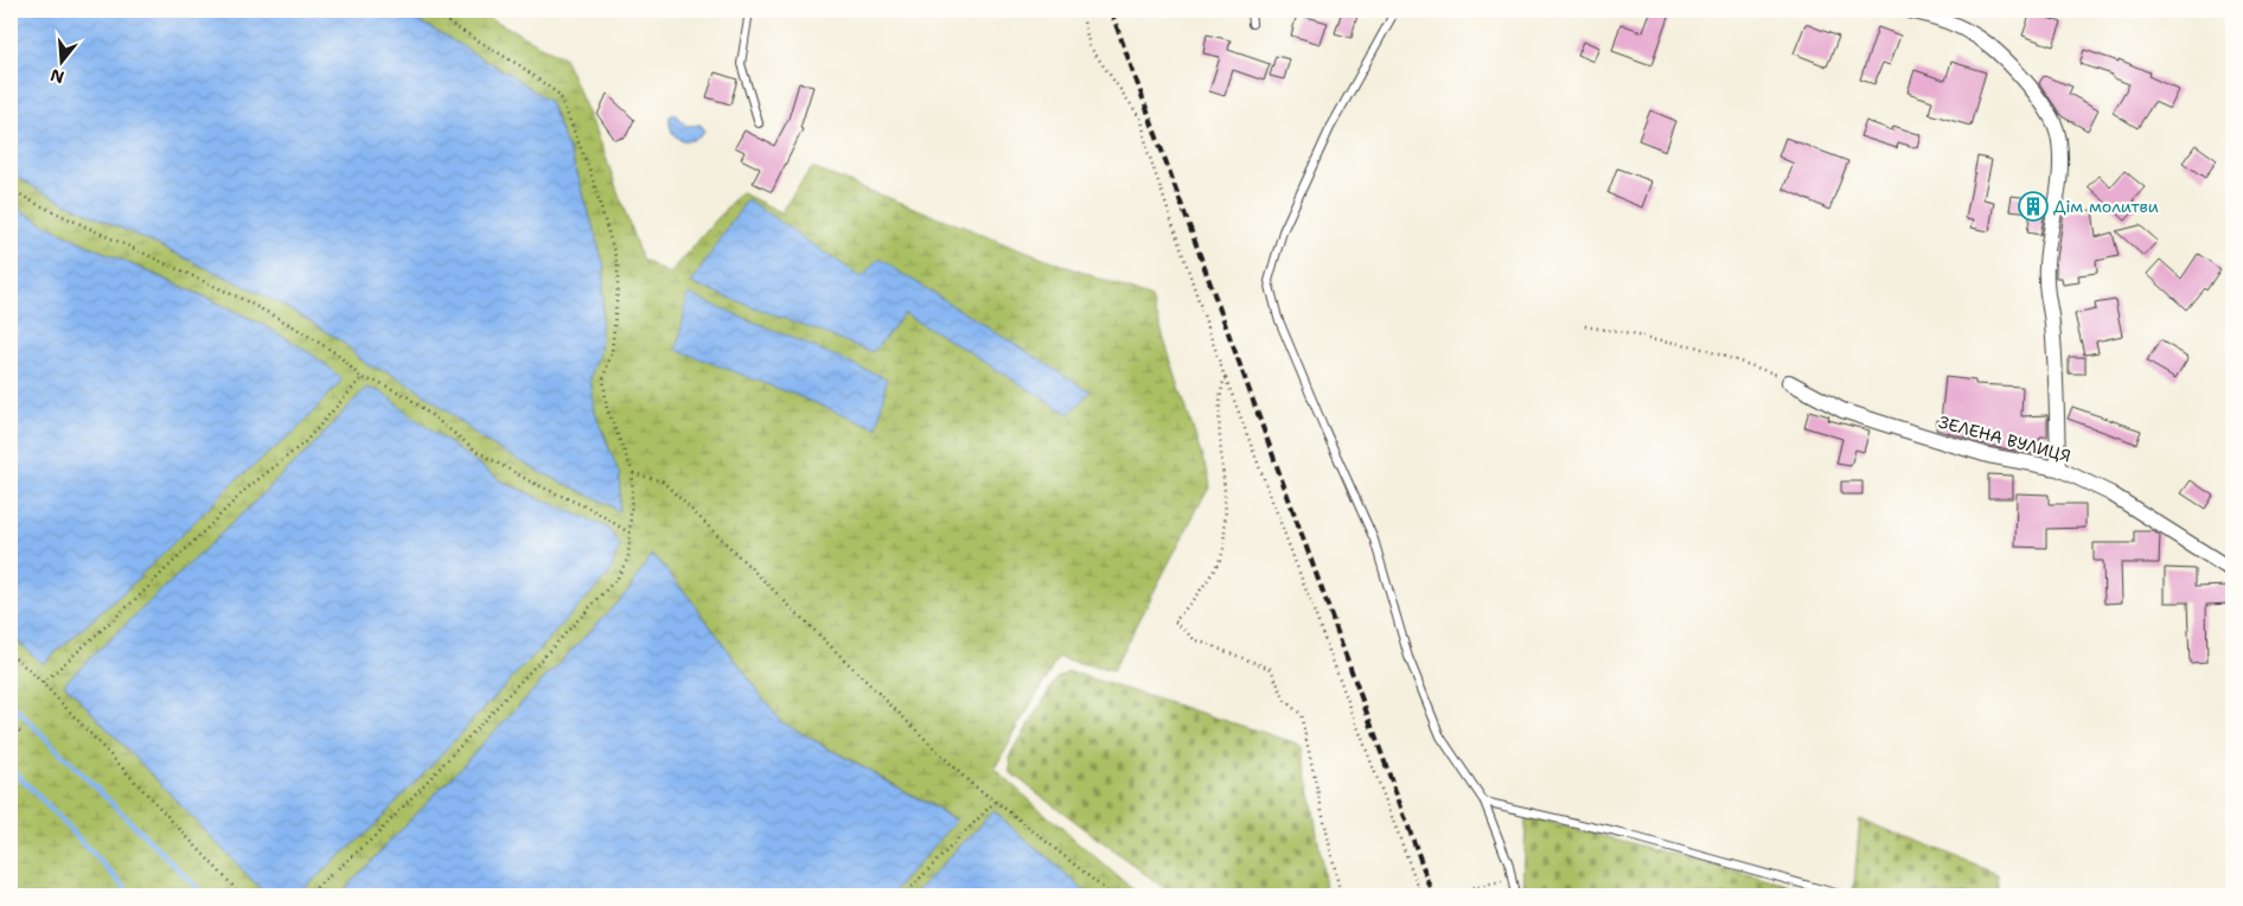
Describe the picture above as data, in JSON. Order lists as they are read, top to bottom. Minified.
{"streets":{"street":["ЗЕЛЕНА ВУЛИЦЯ"]},"places":{"building":["Дім молитви"]},"north":"bottom"}
